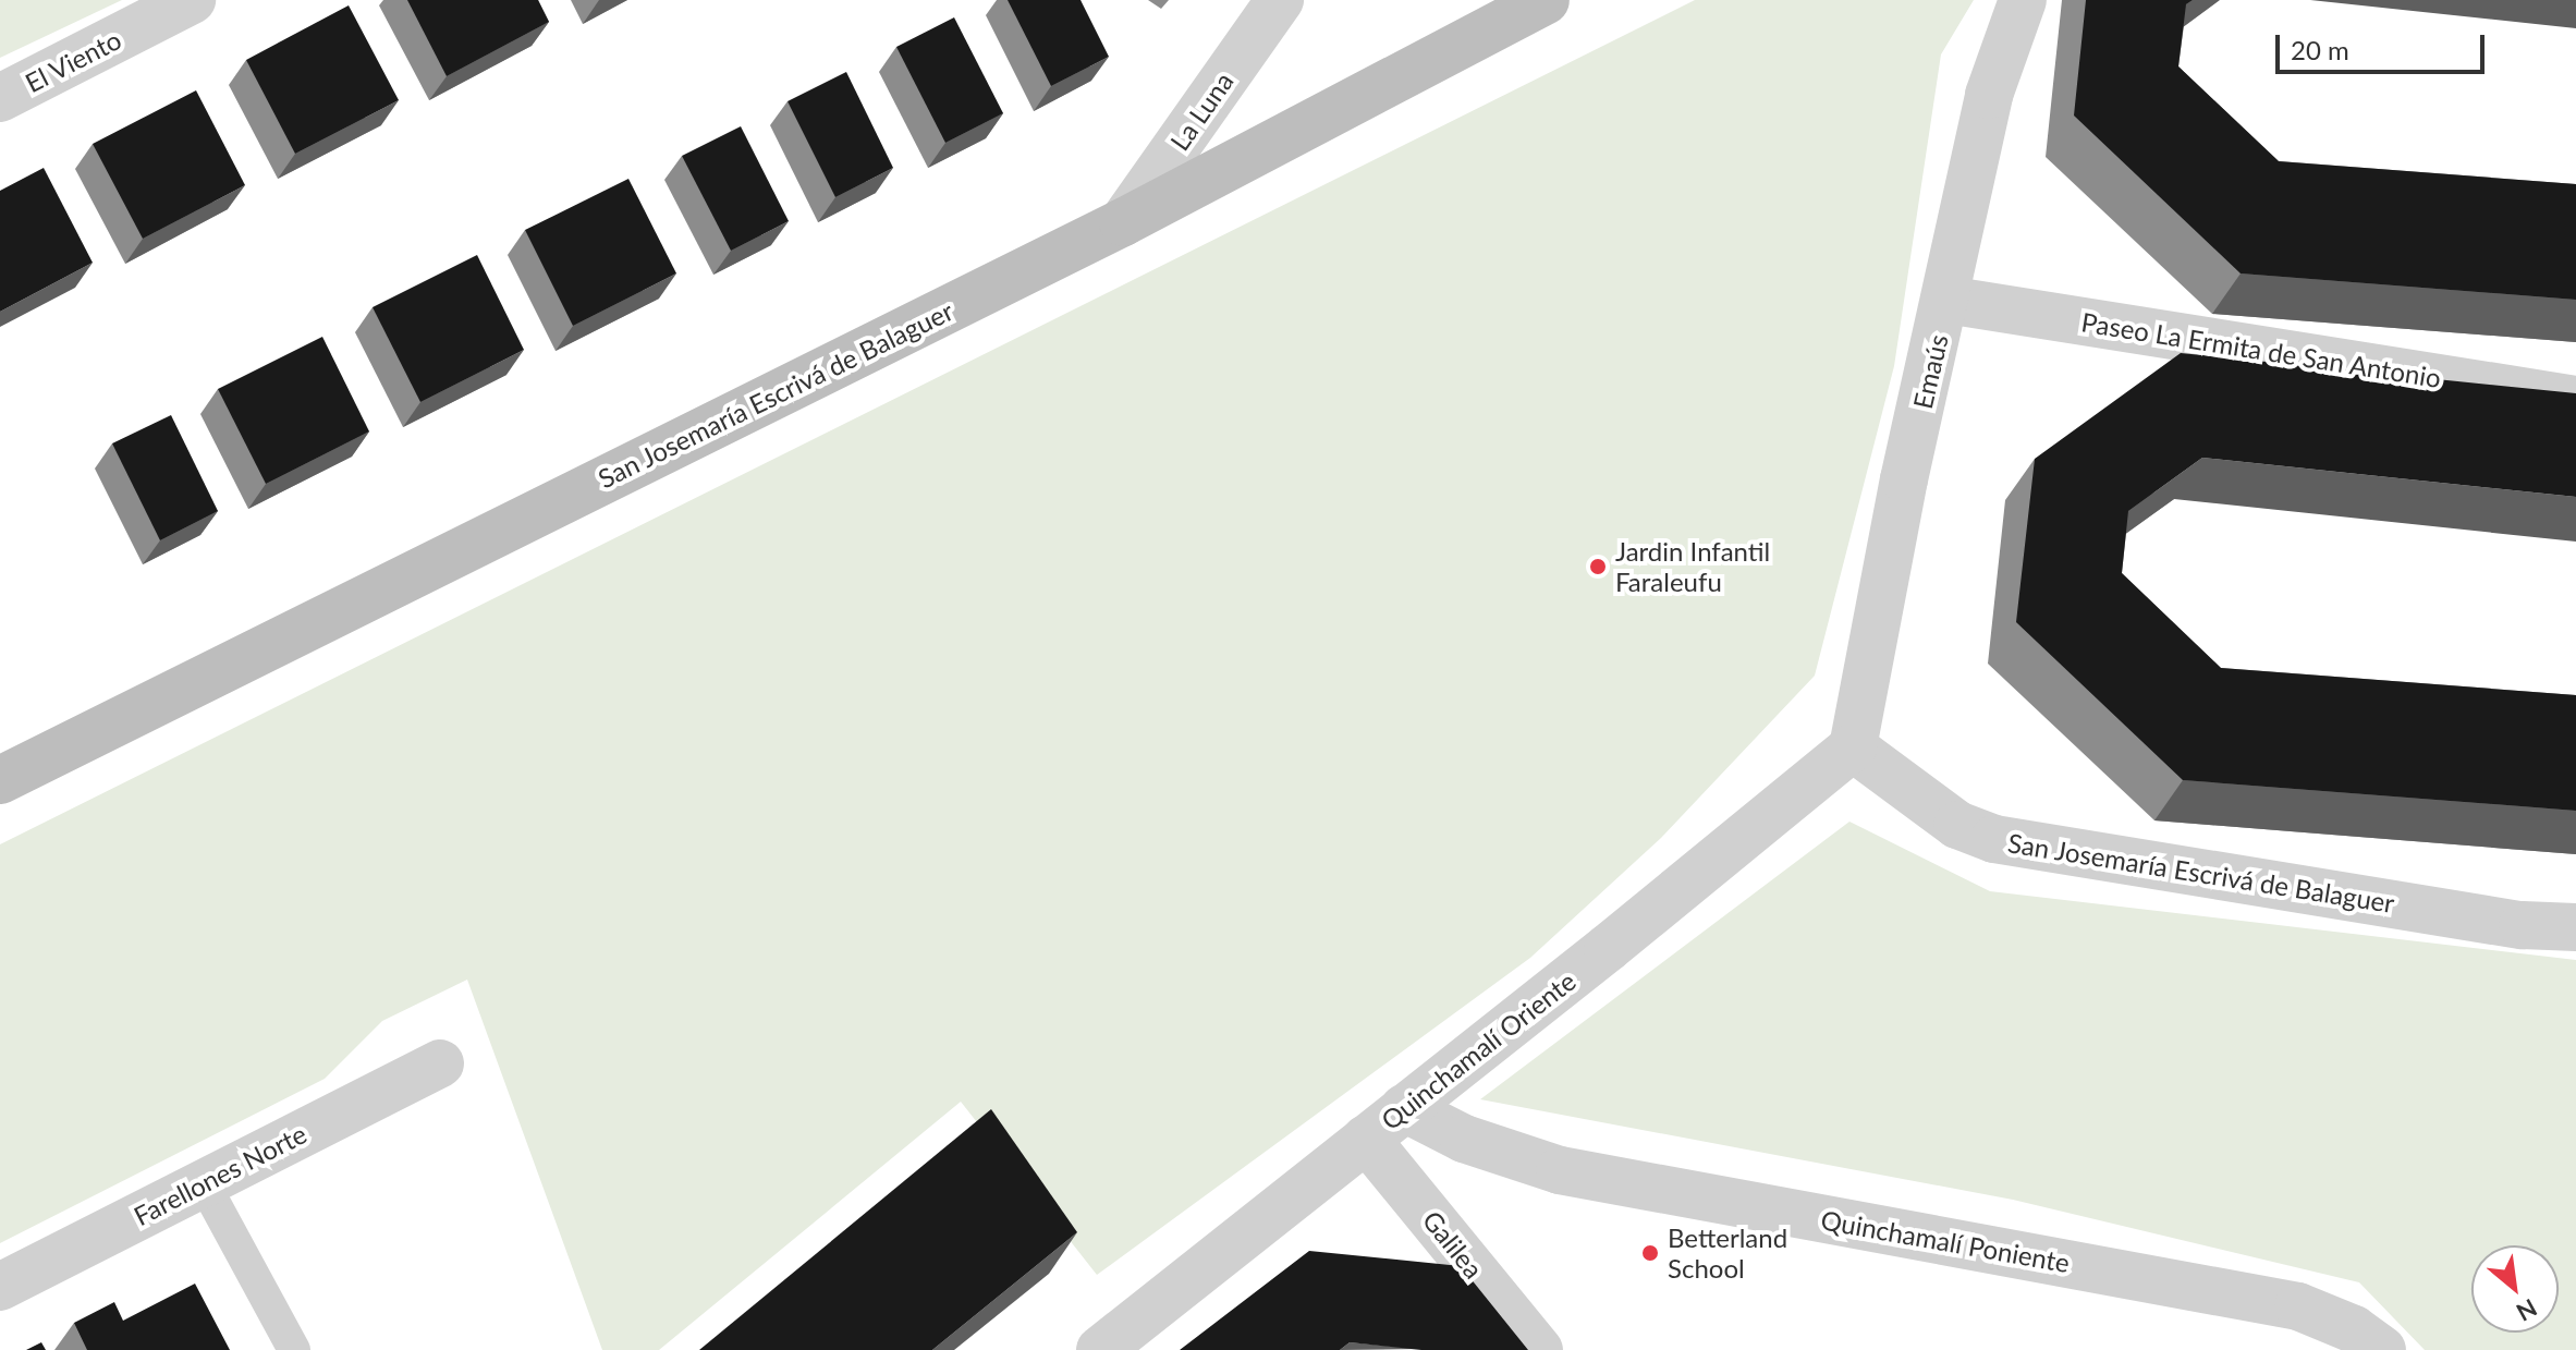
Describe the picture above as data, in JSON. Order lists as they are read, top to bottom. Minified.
{"streets":{"street":["El Viento","La Luna","Paseo La Ermita de San Antonio","Emaús","San Josemaría Escrivá de Balaguer","Quinchamalí Oriente","Farellones Norte","Quinchamalí Poniente","Galilea"]},"crossings":[["La Luna","San Josemaría Escrivá de Balaguer"],["Paseo La Ermita de San Antonio","Emaús"],["Emaús","San Josemaría Escrivá de Balaguer"],["Emaús","Quinchamalí Oriente"],["San Josemaría Escrivá de Balaguer","Quinchamalí Oriente"],["Quinchamalí Oriente","Quinchamalí Poniente"],["Quinchamalí Oriente","Galilea"]],"places":["Jardin Infantil Faraleufu","Betterland School"],"scale_bar":"20 m","north":"bottom right"}
